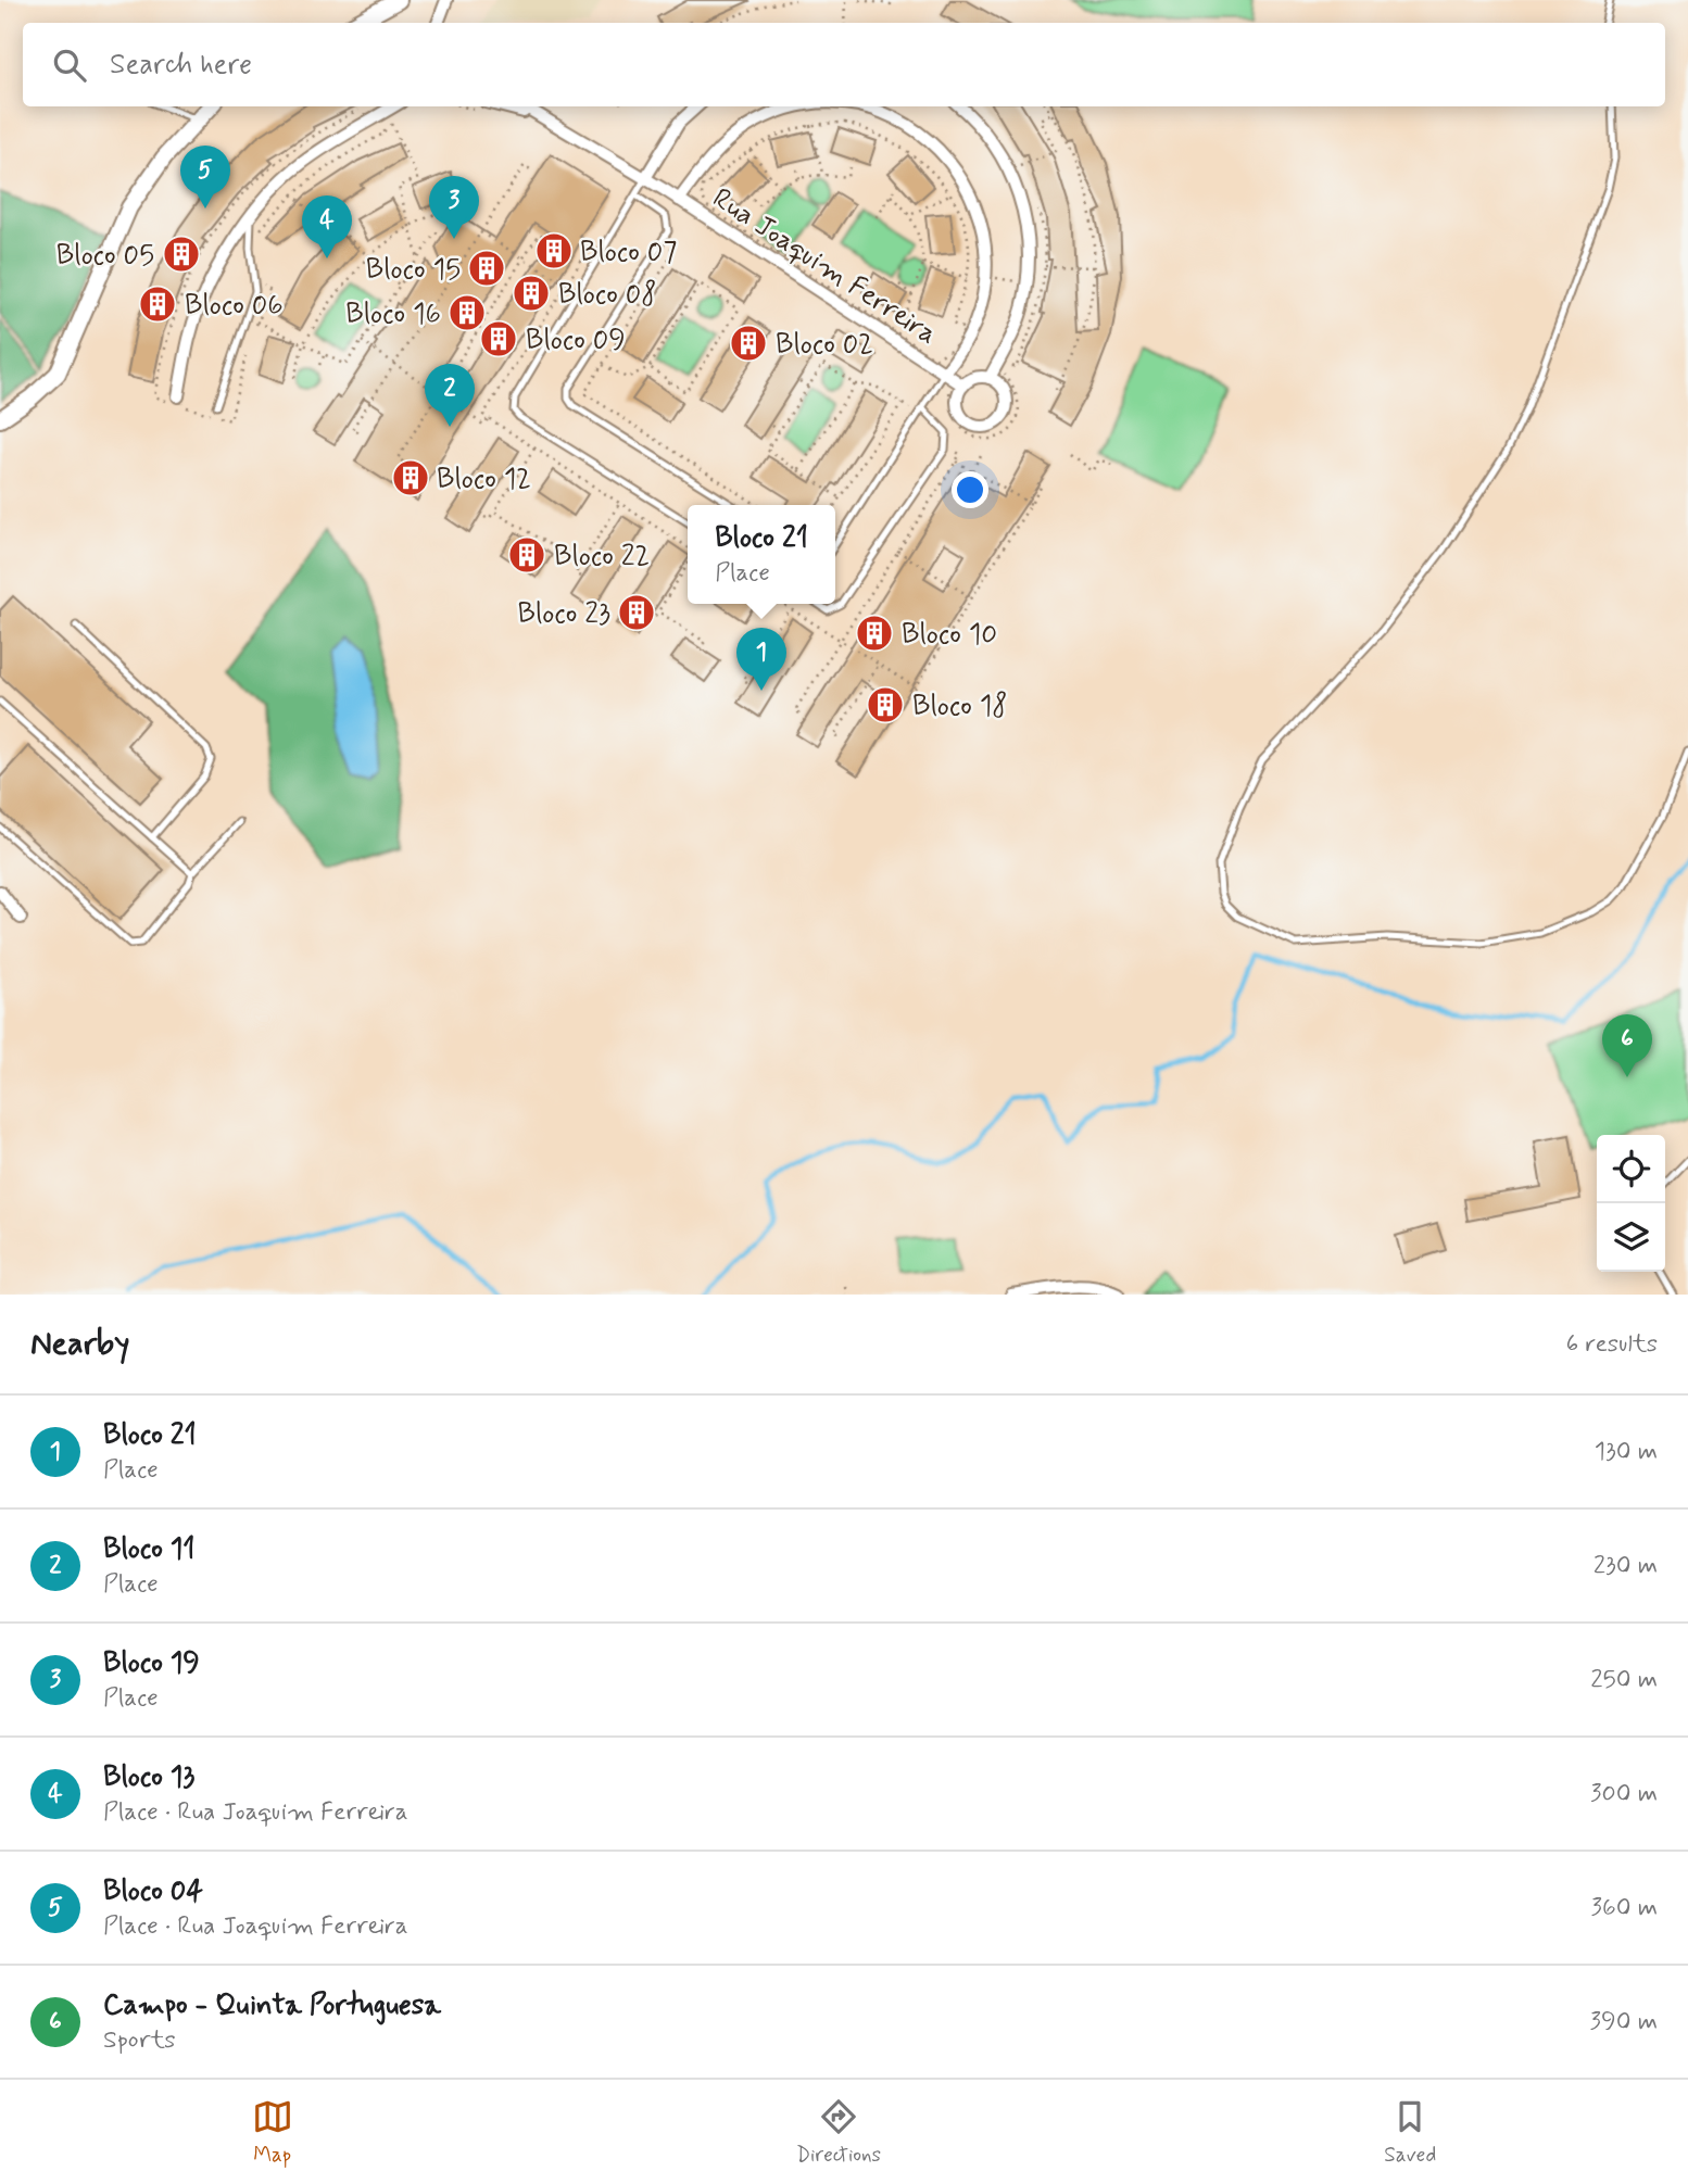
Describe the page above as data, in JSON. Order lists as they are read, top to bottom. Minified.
{"streets":{"street":["Rua Joaquim Ferreira"]},"places":{"building":["Bloco 07","Bloco 05","Bloco 15","Bloco 08","Bloco 06","Bloco 16","Bloco 09","Bloco 02","Bloco 12","Bloco 22","Bloco 23","Bloco 10","Bloco 18"]},"page":{"search":"Search here","pins":["5","3","4","2","1","6"],"popup":["Bloco 21","Place"],"heading":["Nearby","6 results"],"list":[{"mark":"1","name":"Bloco 21","note":"Place","value":"130 m"},{"mark":"2","name":"Bloco 11","note":"Place","value":"230 m"},{"mark":"3","name":"Bloco 19","note":"Place","value":"250 m"},{"mark":"4","name":"Bloco 13","note":"Place · Rua Joaquim Ferreira","value":"300 m"},{"mark":"5","name":"Bloco 04","note":"Place · Rua Joaquim Ferreira","value":"360 m"},{"mark":"6","name":"Campo - Quinta Portuguesa","note":"Sports","value":"390 m"}],"nav":["Map","Directions","Saved"]}}
